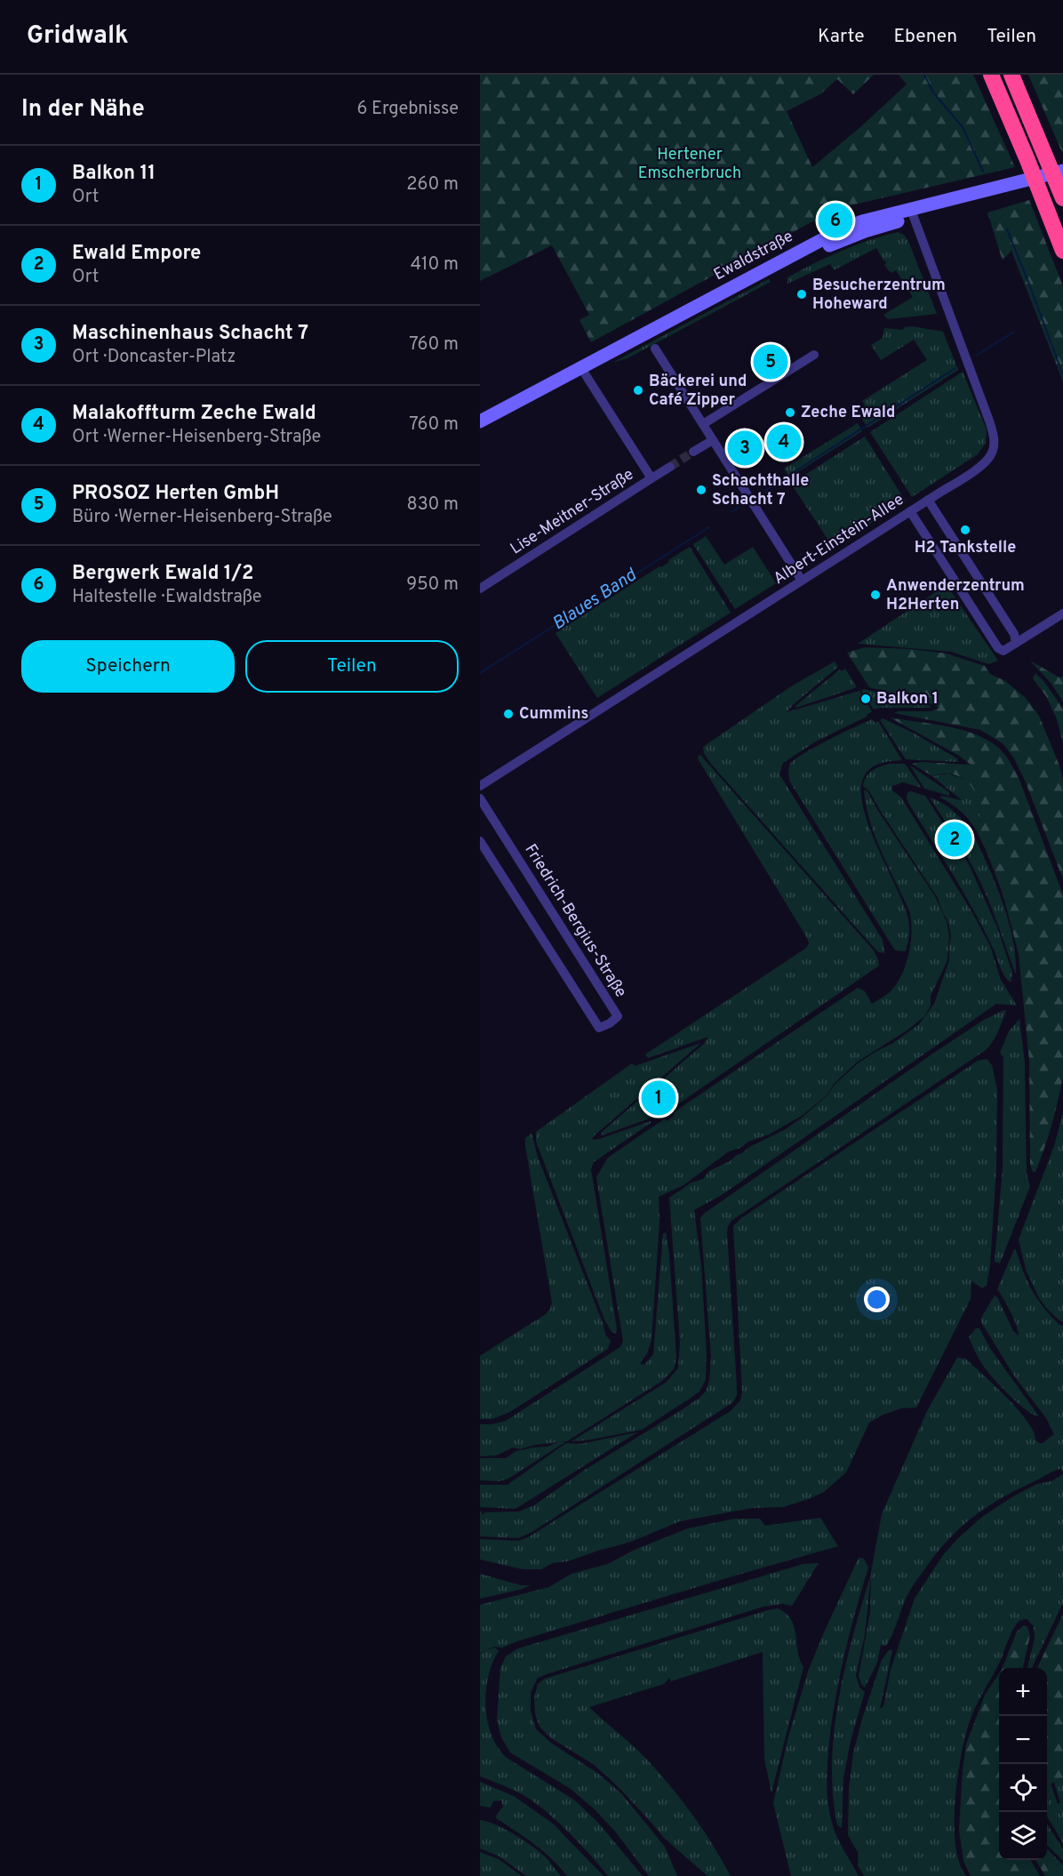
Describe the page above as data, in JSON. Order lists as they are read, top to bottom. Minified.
{"streets":{"main road":["Ewaldstraße"],"street":["Lise-Meitner-Straße","Albert-Einstein-Allee","Friedrich-Bergius-Straße"]},"crossings":[["Ewaldstraße","Lise-Meitner-Straße"],["Ewaldstraße","Albert-Einstein-Allee"]],"water":["Blaues Band"],"parks":["Hertener Emscherbruch"],"places":["Besucherzentrum Hoheward","Bäckerei und Café Zipper","Zeche Ewald","Schachthalle Schacht 7","H2 Tankstelle","Anwenderzentrum H2Herten","Balkon 1","Cummins"],"page":{"header":"Gridwalk","nav":["Karte","Ebenen","Teilen"],"heading":["In der Nähe","6 Ergebnisse"],"list":[{"mark":"1","name":"Balkon 11","note":"Ort","value":"260 m"},{"mark":"2","name":"Ewald Empore","note":"Ort","value":"410 m"},{"mark":"3","name":"Maschinenhaus Schacht 7","note":"Ort · Doncaster-Platz","value":"760 m"},{"mark":"4","name":"Malakoffturm Zeche Ewald","note":"Ort · Werner-Heisenberg-Straße","value":"760 m"},{"mark":"5","name":"PROSOZ Herten GmbH","note":"Büro · Werner-Heisenberg-Straße","value":"830 m"},{"mark":"6","name":"Bergwerk Ewald 1/2","note":"Haltestelle · Ewaldstraße","value":"950 m"}],"pins":["6","5","4","3","2","1"],"buttons":["Speichern","Teilen"],"map_buttons":["+","−"]}}
